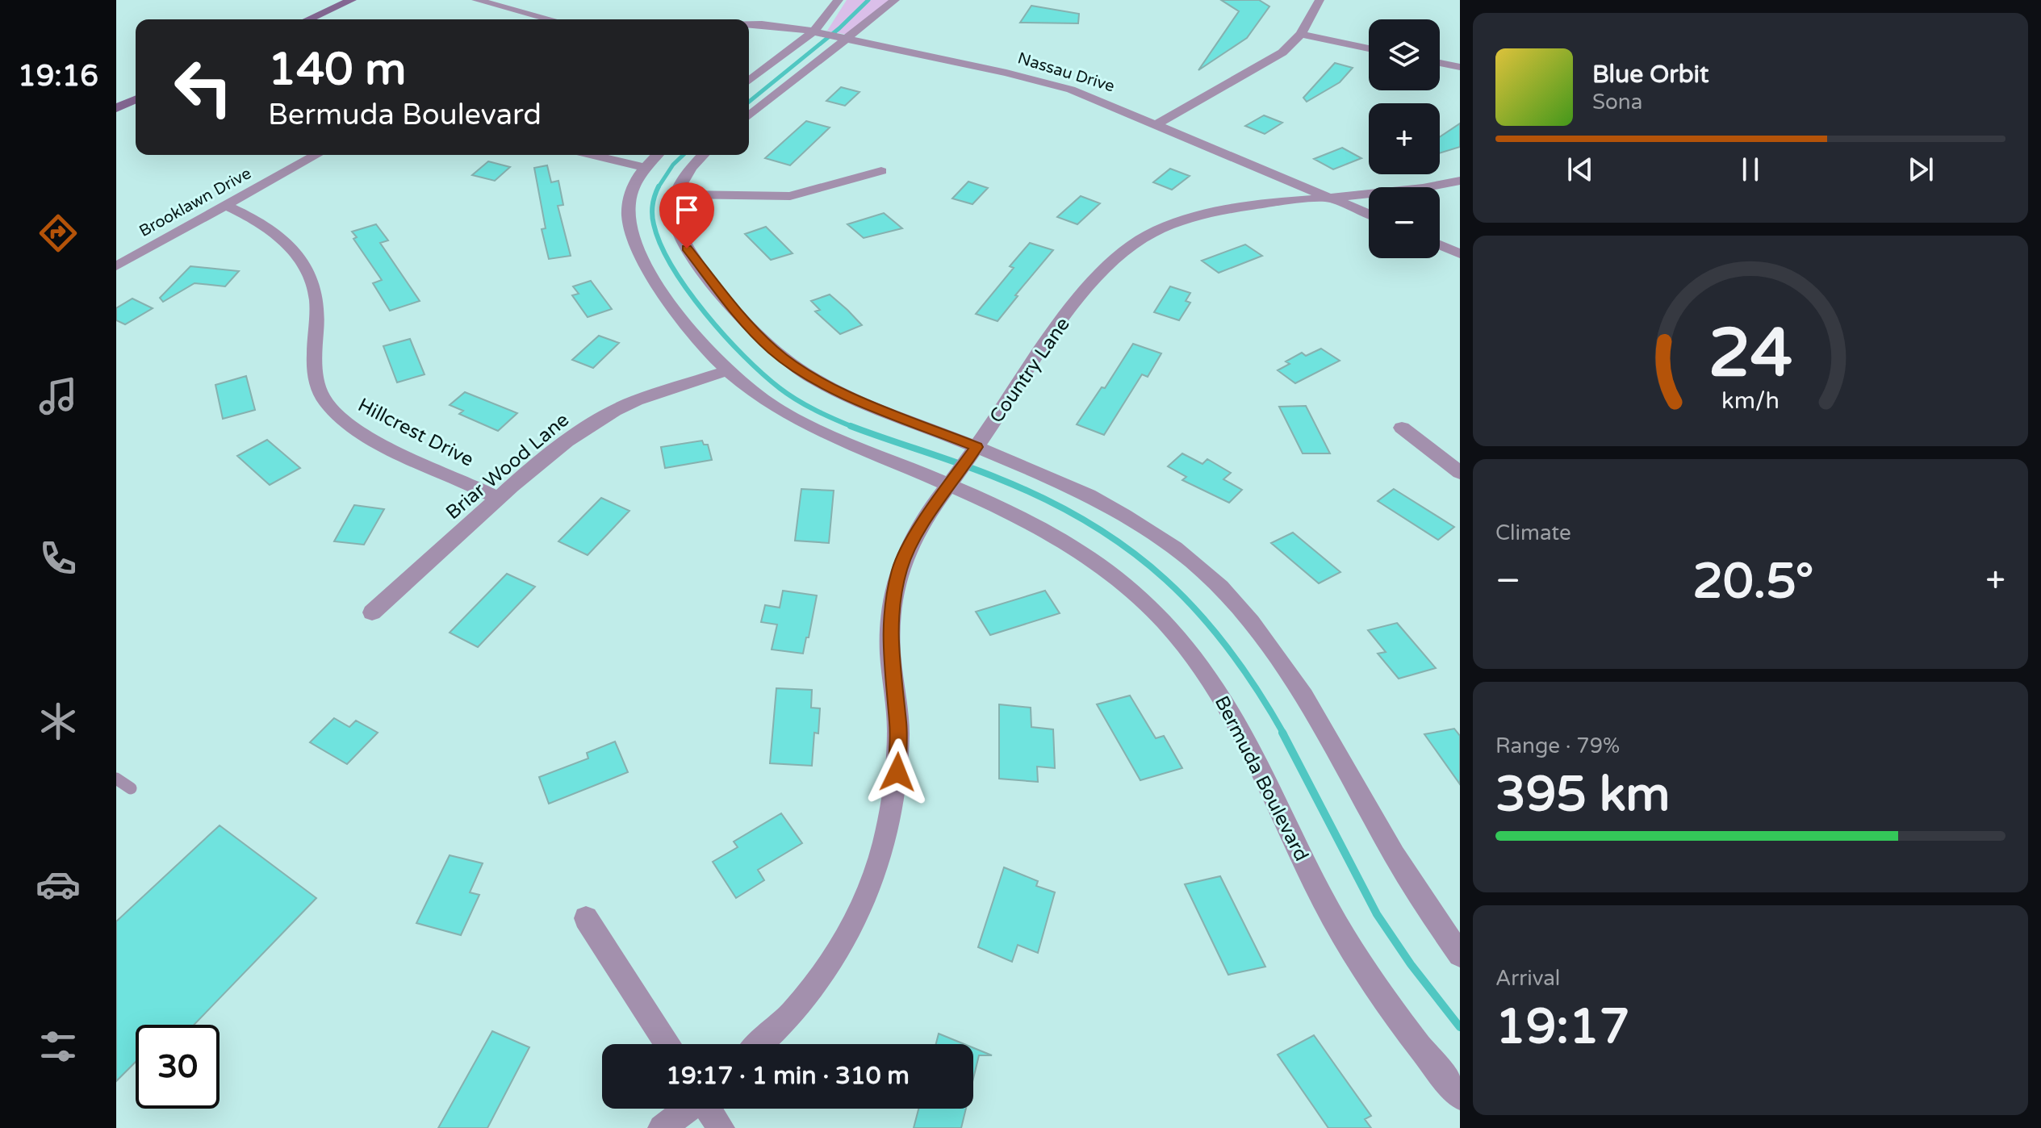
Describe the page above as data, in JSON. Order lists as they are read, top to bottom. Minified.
{"streets":{"street":["Nassau Drive","Brooklawn Drive","Country Lane","Hillcrest Drive","Briar Wood Lane","Bermuda Boulevard"]},"crossings":[["Nassau Drive","Country Lane"],["Brooklawn Drive","Hillcrest Drive"],["Country Lane","Bermuda Boulevard"],["Hillcrest Drive","Briar Wood Lane"],["Briar Wood Lane","Bermuda Boulevard"]],"page":{"tabs":"19:16","map_buttons":["+","−"],"turn":["140 m","Bermuda Boulevard"],"song":["Blue Orbit","Sona"],"tile":["Climate",["Range · 79%","395 km"],["Arrival","19:17"]],"heat":["−","20.5°","+"],"limit":"30","trip":"19:17 · 1 min · 310 m","gauge":["24","km/h"]}}
